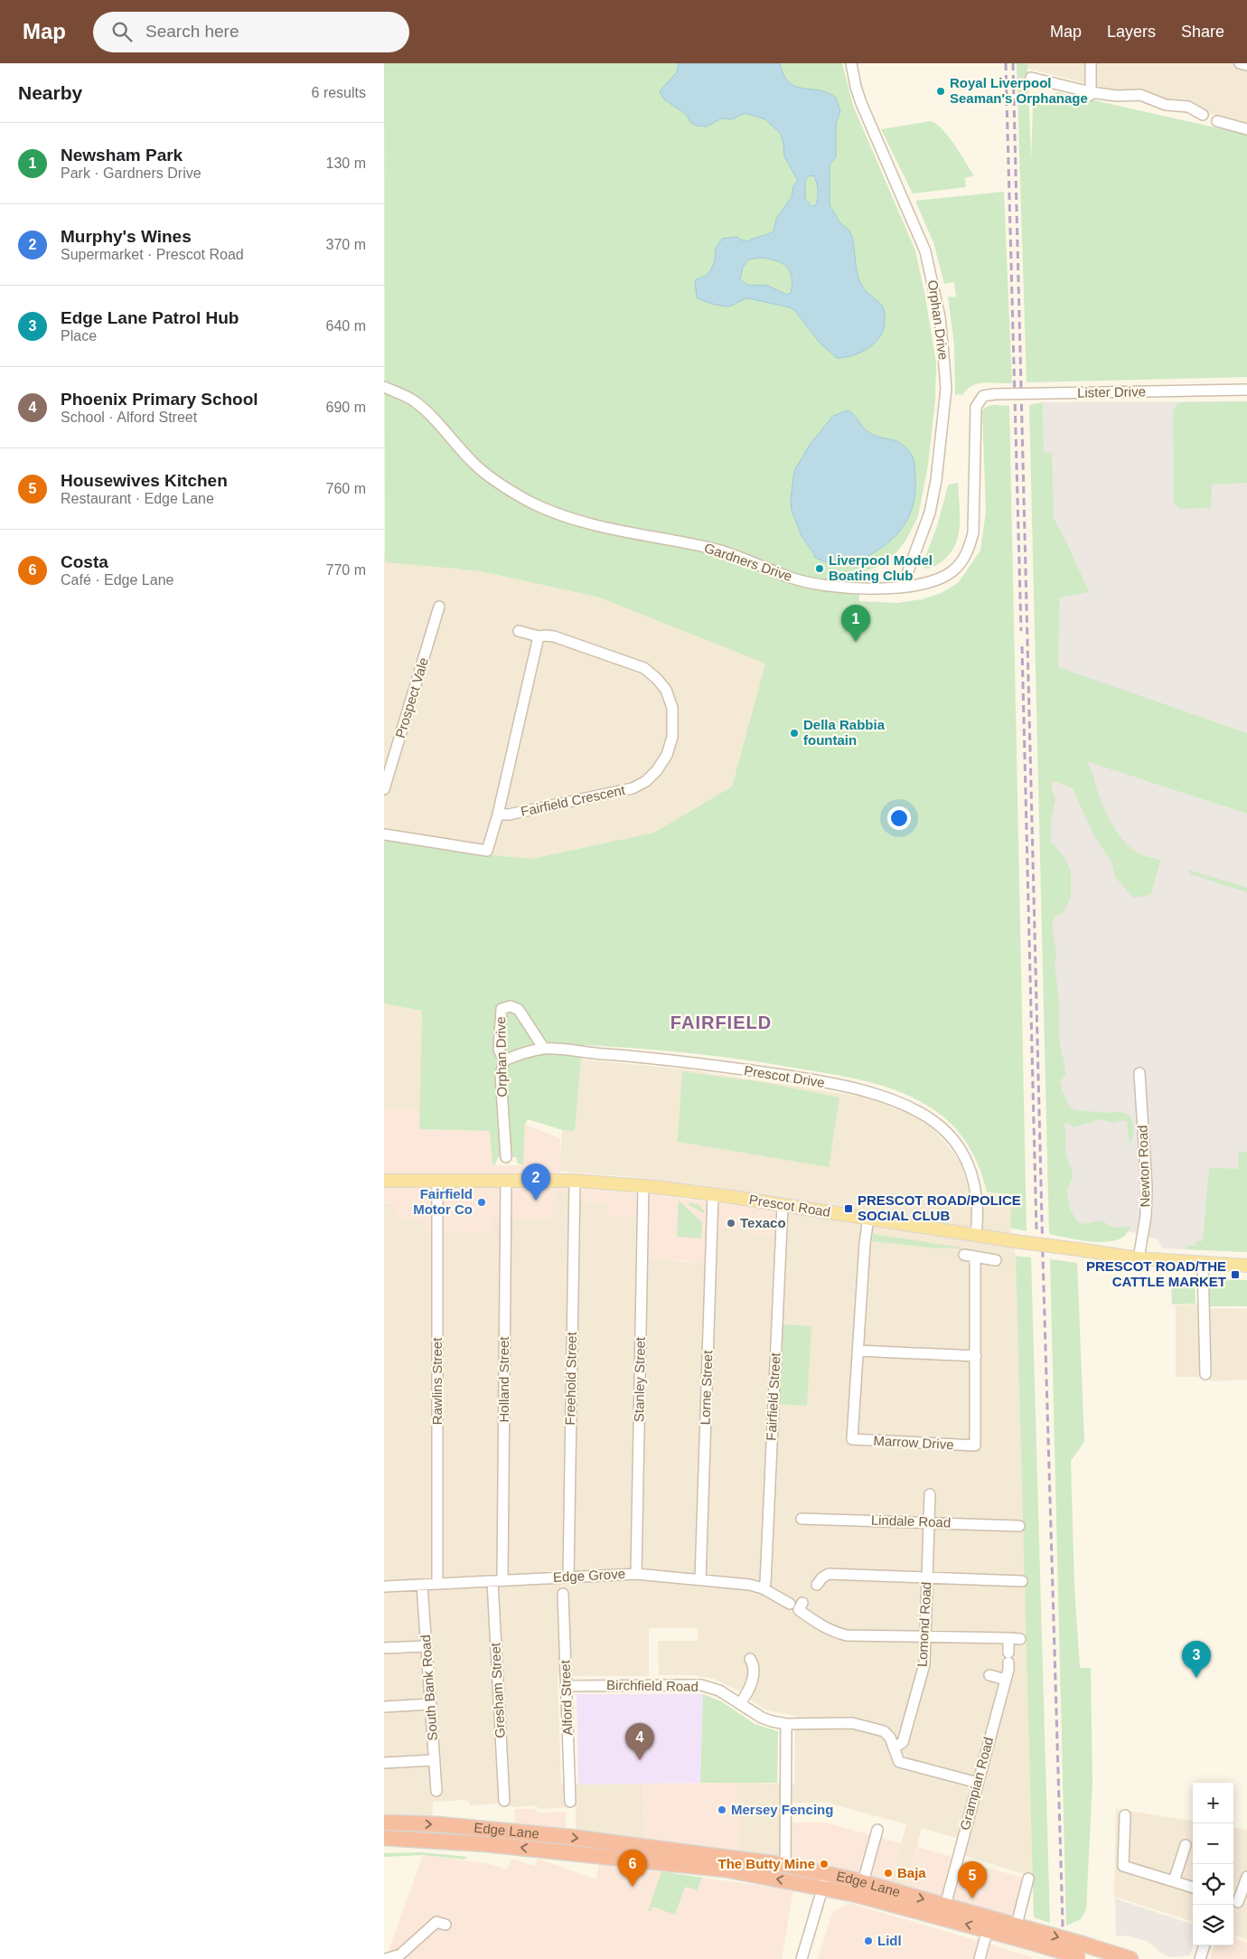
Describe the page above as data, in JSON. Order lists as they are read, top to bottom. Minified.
{"streets":{"highway":["Edge Lane"],"main road":["Prescot Road"],"street":["Orphan Drive","Lister Drive","Gardners Drive","Prospect Vale","Fairfield Crescent","Prescot Drive","Newton Road","Freehold Street","Holland Street","Stanley Street","Rawlins Street","Lorne Street","Fairfield Street","Marrow Drive","Lindale Road","Edge Grove","Lomond Road","Birchfield Road","South Bank Road","Gresham Street","Alford Street","Grampian Road"]},"crossings":[["Orphan Drive","Gardners Drive"],["Orphan Drive","Prescot Drive"],["Lister Drive","Gardners Drive"],["Prescot Drive","Prescot Road"],["Newton Road","Prescot Road"],["Prescot Road","Freehold Street"],["Prescot Road","Holland Street"],["Prescot Road","Stanley Street"],["Prescot Road","Rawlins Street"],["Prescot Road","Lorne Street"],["Prescot Road","Fairfield Street"],["Prescot Road","Marrow Drive"],["Freehold Street","Edge Grove"],["Holland Street","Edge Grove"],["Holland Street","Gresham Street"],["Stanley Street","Edge Grove"],["Rawlins Street","Edge Grove"],["Lorne Street","Edge Grove"],["Fairfield Street","Edge Grove"],["Lindale Road","Lomond Road"],["Edge Grove","South Bank Road"],["Edge Grove","Gresham Street"],["Lomond Road","Birchfield Road"],["Birchfield Road","Alford Street"],["Birchfield Road","Grampian Road"],["Grampian Road","Edge Lane"]],"districts":["FAIRFIELD"],"places":{"other":["Royal Liverpool Seaman's Orphanage","Liverpool Model Boating Club","Della Rabbia fountain","Fairfield Motor Co","Texaco","Mersey Fencing","The Butty Mine","Baja","Lidl"],"transit":["PRESCOT ROAD/POLICE SOCIAL CLUB","PRESCOT ROAD/THE CATTLE MARKET"]},"page":{"header":"Map","search":"Search here","nav":["Map","Layers","Share"],"heading":["Nearby","6 results"],"list":[{"mark":"1","name":"Newsham Park","note":"Park · Gardners Drive","value":"130 m"},{"mark":"2","name":"Murphy's Wines","note":"Supermarket · Prescot Road","value":"370 m"},{"mark":"3","name":"Edge Lane Patrol Hub","note":"Place","value":"640 m"},{"mark":"4","name":"Phoenix Primary School","note":"School · Alford Street","value":"690 m"},{"mark":"5","name":"Housewives Kitchen","note":"Restaurant · Edge Lane","value":"760 m"},{"mark":"6","name":"Costa","note":"Café · Edge Lane","value":"770 m"}],"pins":["1","2","3","4","6","5"],"map_buttons":["+","−"]}}
